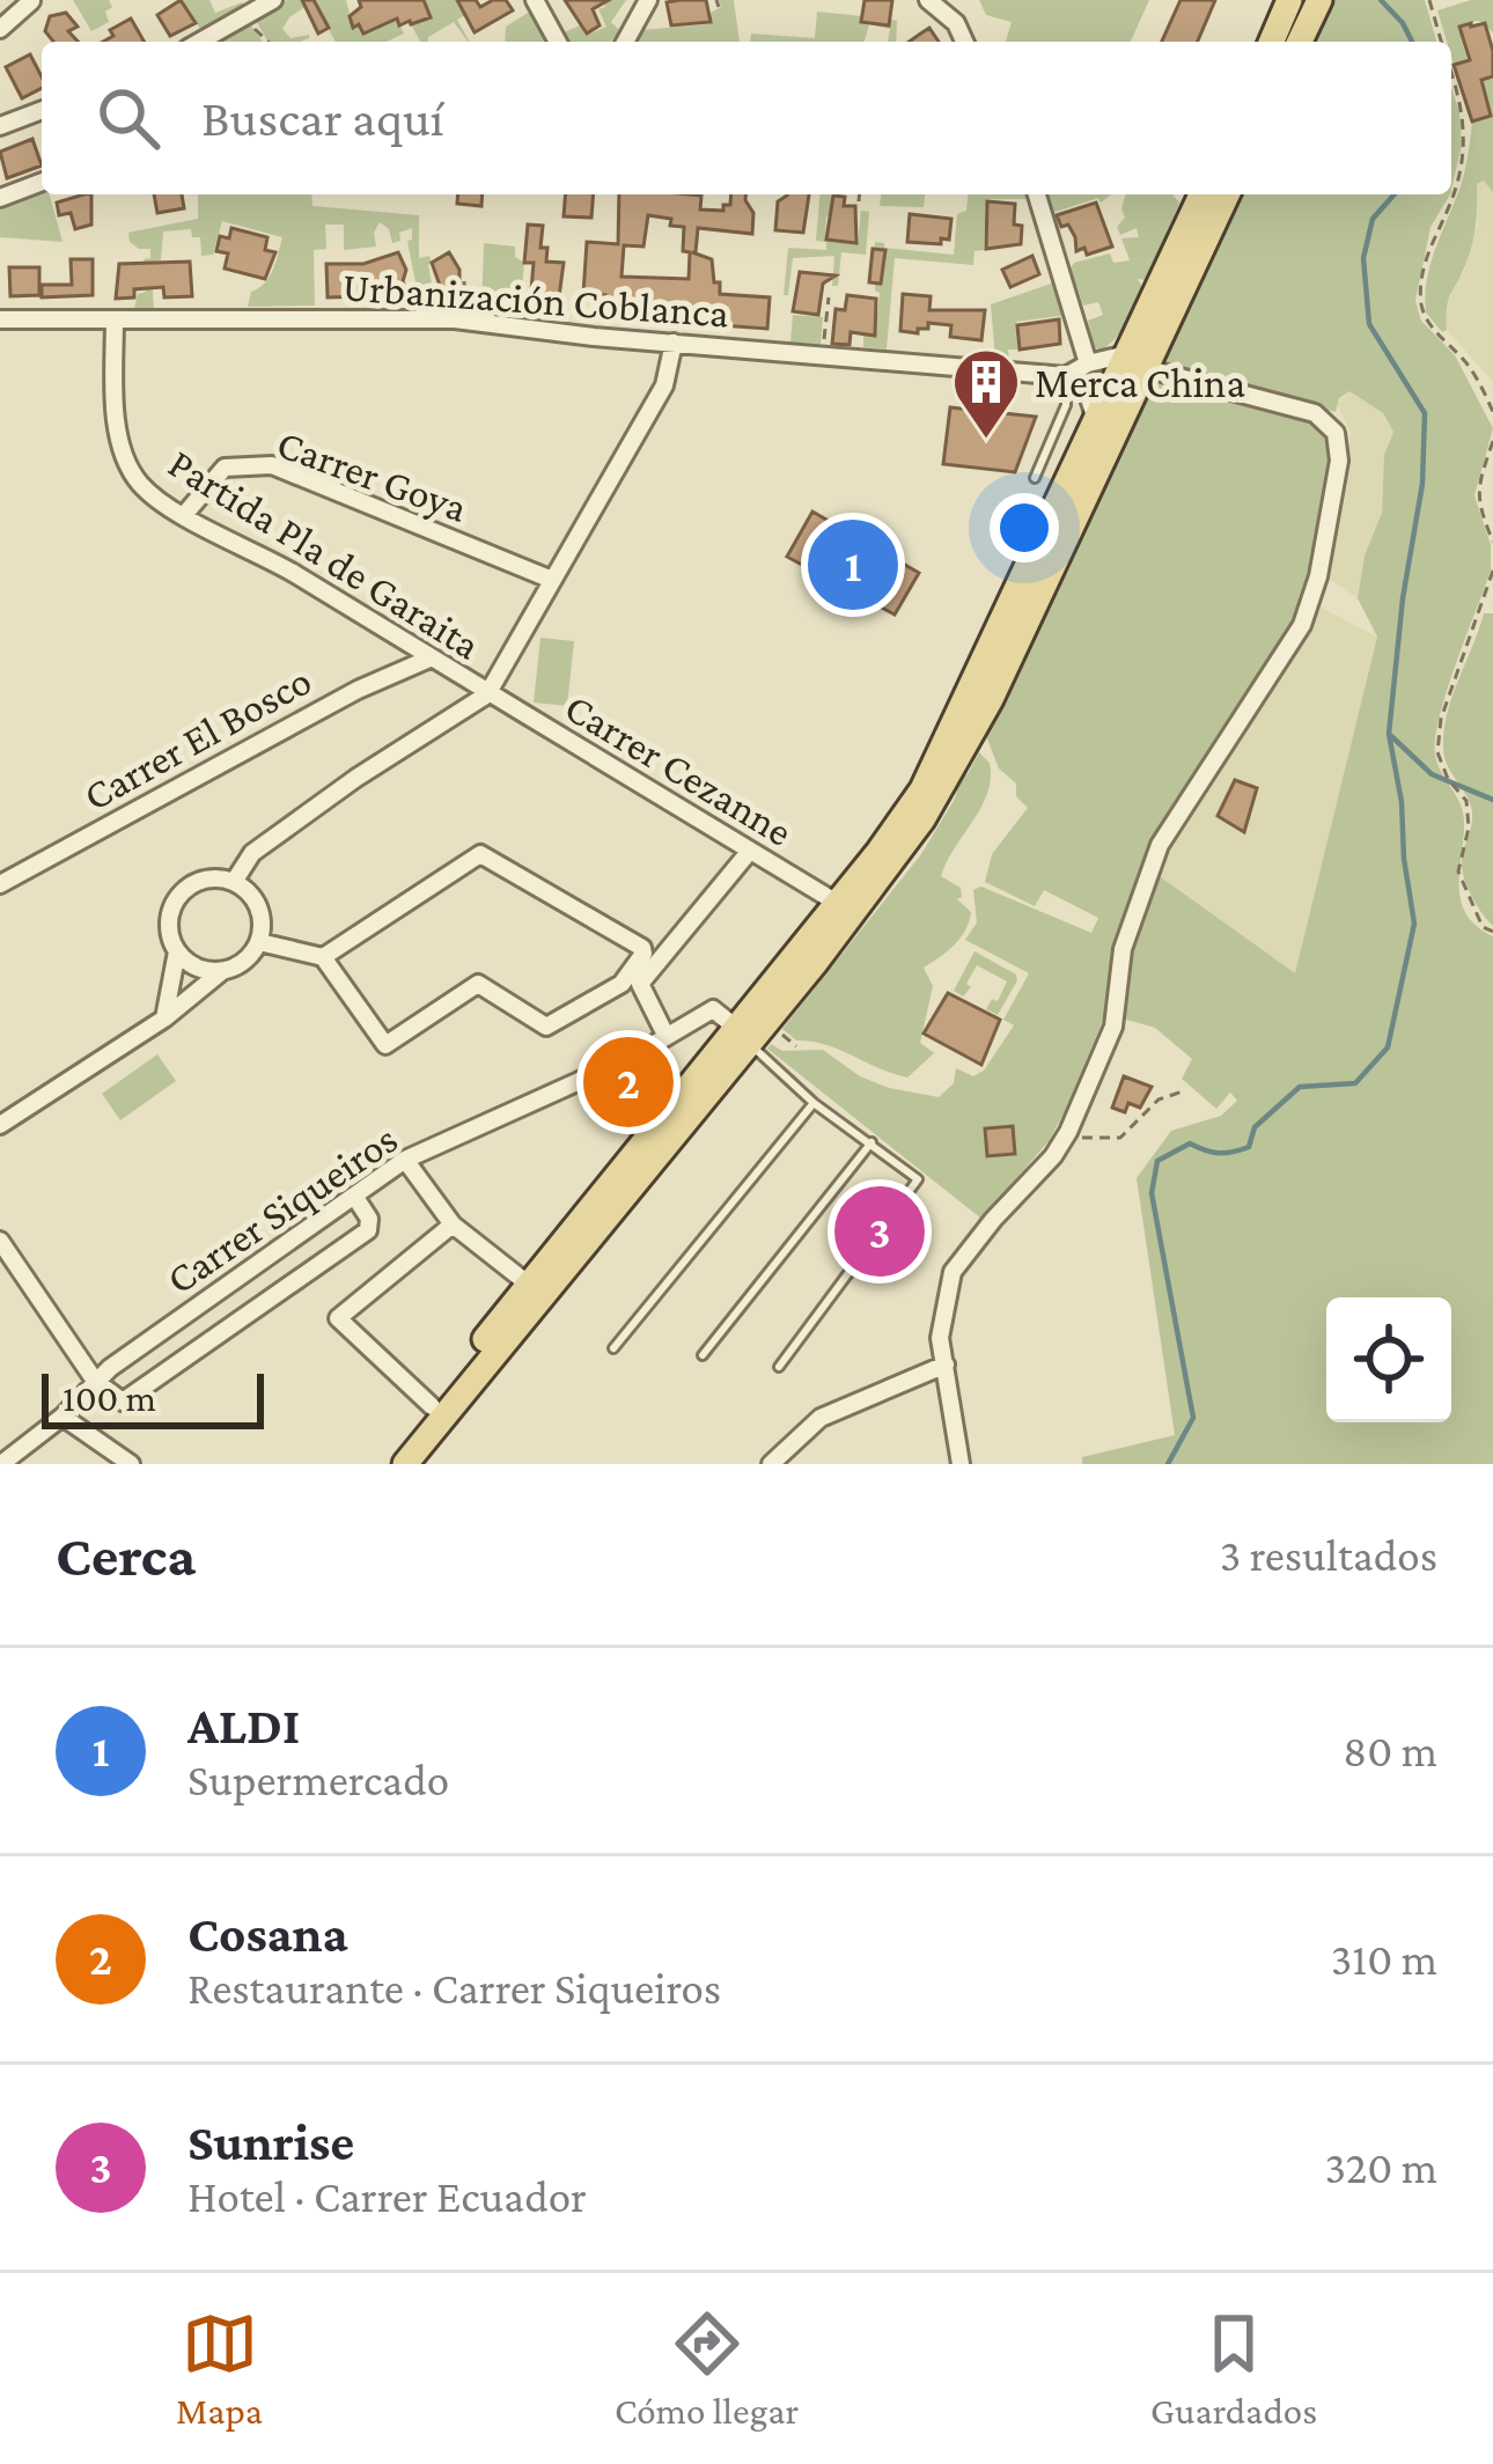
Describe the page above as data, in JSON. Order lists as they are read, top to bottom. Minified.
{"streets":{"street":["Urbanización Coblanca","Carrer Goya","Partida Pla de Garaita","Carrer El Bosco","Carrer Cezanne","Carrer Siqueiros"]},"crossings":[["Urbanización Coblanca","Partida Pla de Garaita"],["Carrer Goya","Partida Pla de Garaita"],["Partida Pla de Garaita","Carrer El Bosco"],["Partida Pla de Garaita","Carrer Cezanne"]],"places":{"building":["Merca China"]},"scale_bar":"100 m","page":{"search":"Buscar aquí","pins":["1","2","3"],"scale":"100 m","heading":["Cerca","3 resultados"],"list":[{"mark":"1","name":"ALDI","note":"Supermercado","value":"80 m"},{"mark":"2","name":"Cosana","note":"Restaurante · Carrer Siqueiros","value":"310 m"},{"mark":"3","name":"Sunrise","note":"Hotel · Carrer Ecuador","value":"320 m"}],"nav":["Mapa","Cómo llegar","Guardados"]}}
